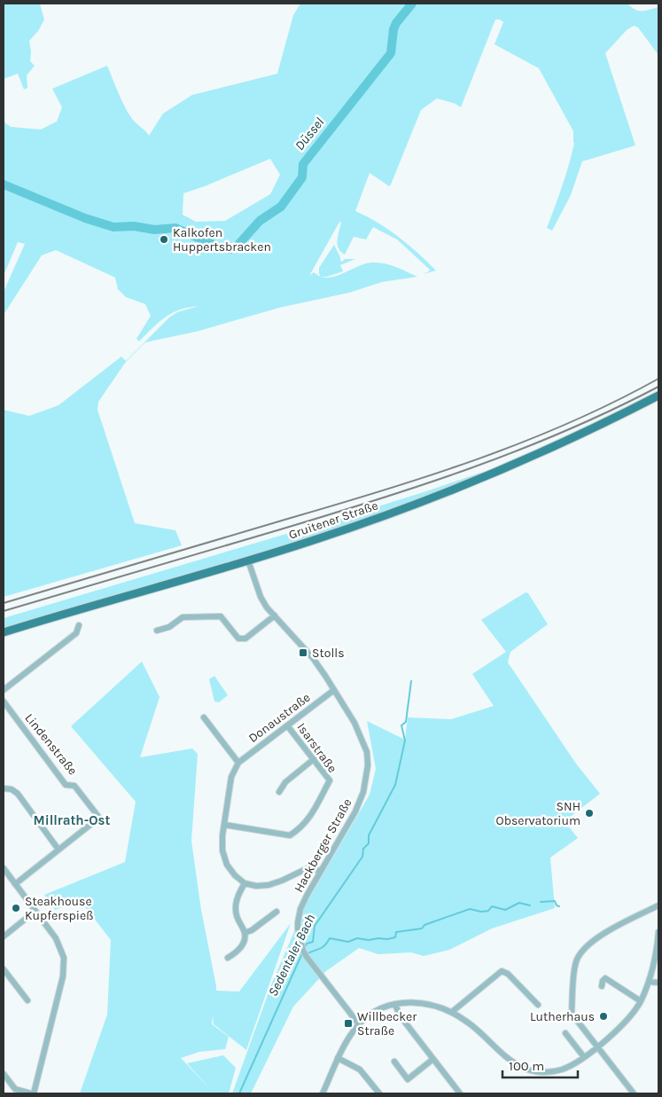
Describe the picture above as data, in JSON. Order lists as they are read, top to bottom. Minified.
{"streets":{"main road":["Gruitener Straße"],"street":["Donaustraße","Lindenstraße","Isarstraße","Hackberger Straße"]},"crossings":[["Gruitener Straße","Hackberger Straße"],["Donaustraße","Isarstraße"],["Donaustraße","Hackberger Straße"]],"districts":["Millrath-Ost"],"water":["Düssel","Sedentaler Bach"],"places":{"other":["Kalkofen Huppertsbracken","SNH Observatorium","Steakhouse Kupferspieß","Lutherhaus"],"transit":["Stolls","Willbecker Straße"]},"scale_bar":"100 m"}
